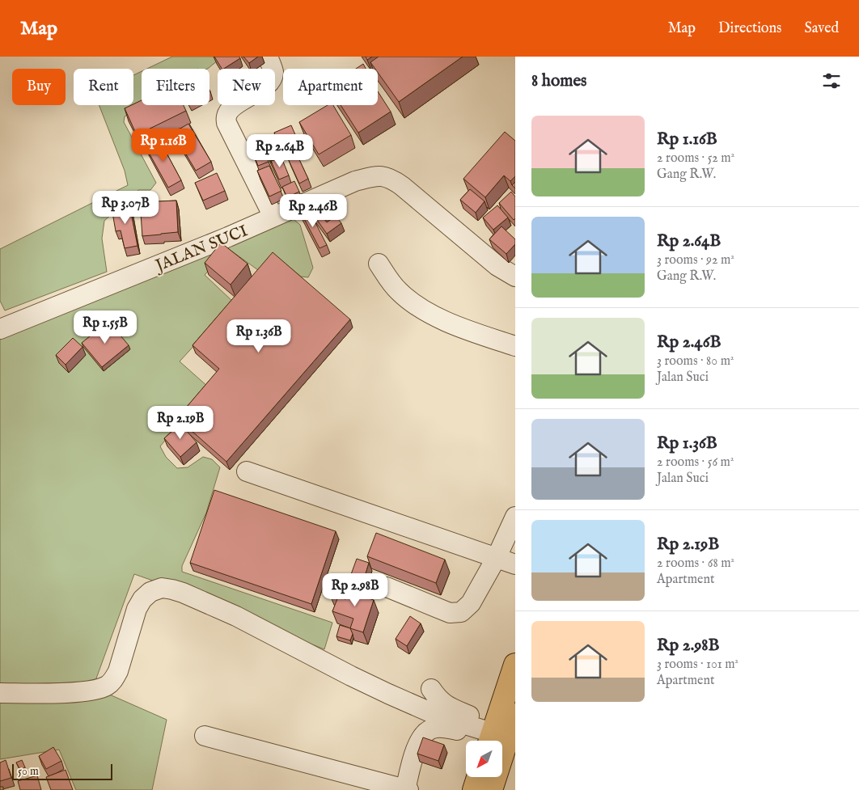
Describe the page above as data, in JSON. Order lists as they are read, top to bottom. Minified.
{"streets":{"street":["JALAN SUCI"]},"scale_bar":"50 m","north":"bottom left","page":{"header":"Map","nav":["Map","Directions","Saved"],"heading":"8 homes","chip":["Buy","Rent","Filters","New","Apartment"],"list":[{"name":"Rp 1.16B","note":"2 rooms · 52 m² · Gang R.W."},{"name":"Rp 2.64B","note":"3 rooms · 92 m² · Gang R.W."},{"name":"Rp 2.46B","note":"3 rooms · 80 m² · Jalan Suci"},{"name":"Rp 1.36B","note":"2 rooms · 56 m² · Jalan Suci"},{"name":"Rp 2.19B","note":"2 rooms · 68 m² · Apartment"},{"name":"Rp 2.98B","note":"3 rooms · 101 m² · Apartment"}],"price":["Rp 1.16B","Rp 2.64B","Rp 3.07B","Rp 2.46B","Rp 1.55B","Rp 1.36B","Rp 2.19B","Rp 2.98B"],"scale":"50 m"}}
